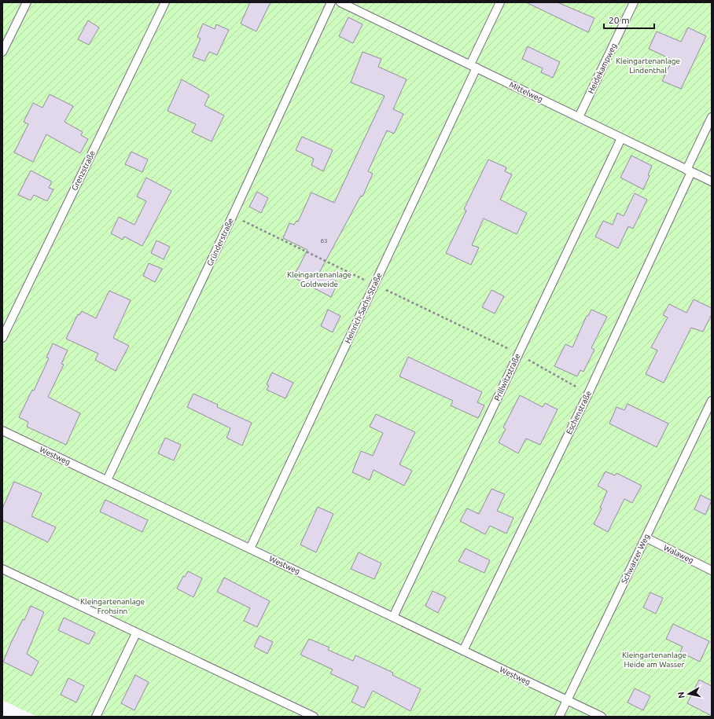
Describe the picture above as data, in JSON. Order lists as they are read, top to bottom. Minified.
{"streets":{"lane":["Heidekampweg","Mittelweg","Grenzstraße","Gründerstraße","Heinrich-Sachs-Straße","Prillwitzstraße","Eschenstraße","Westweg","Walaweg","Schwarzer Weg"]},"crossings":[["Heidekampweg","Mittelweg"],["Mittelweg","Heinrich-Sachs-Straße"],["Mittelweg","Prillwitzstraße"],["Mittelweg","Eschenstraße"],["Gründerstraße","Westweg"],["Heinrich-Sachs-Straße","Westweg"],["Prillwitzstraße","Westweg"],["Eschenstraße","Westweg"],["Westweg","Schwarzer Weg"],["Walaweg","Schwarzer Weg"]],"parks":["Kleingartenanlage Lindenthal","Kleingartenanlage Goldweide","Kleingartenanlage Frohsinn","Kleingartenanlage Heide am Wasser"],"house_numbers":["63"],"scale_bar":"20 m","north":"left"}
